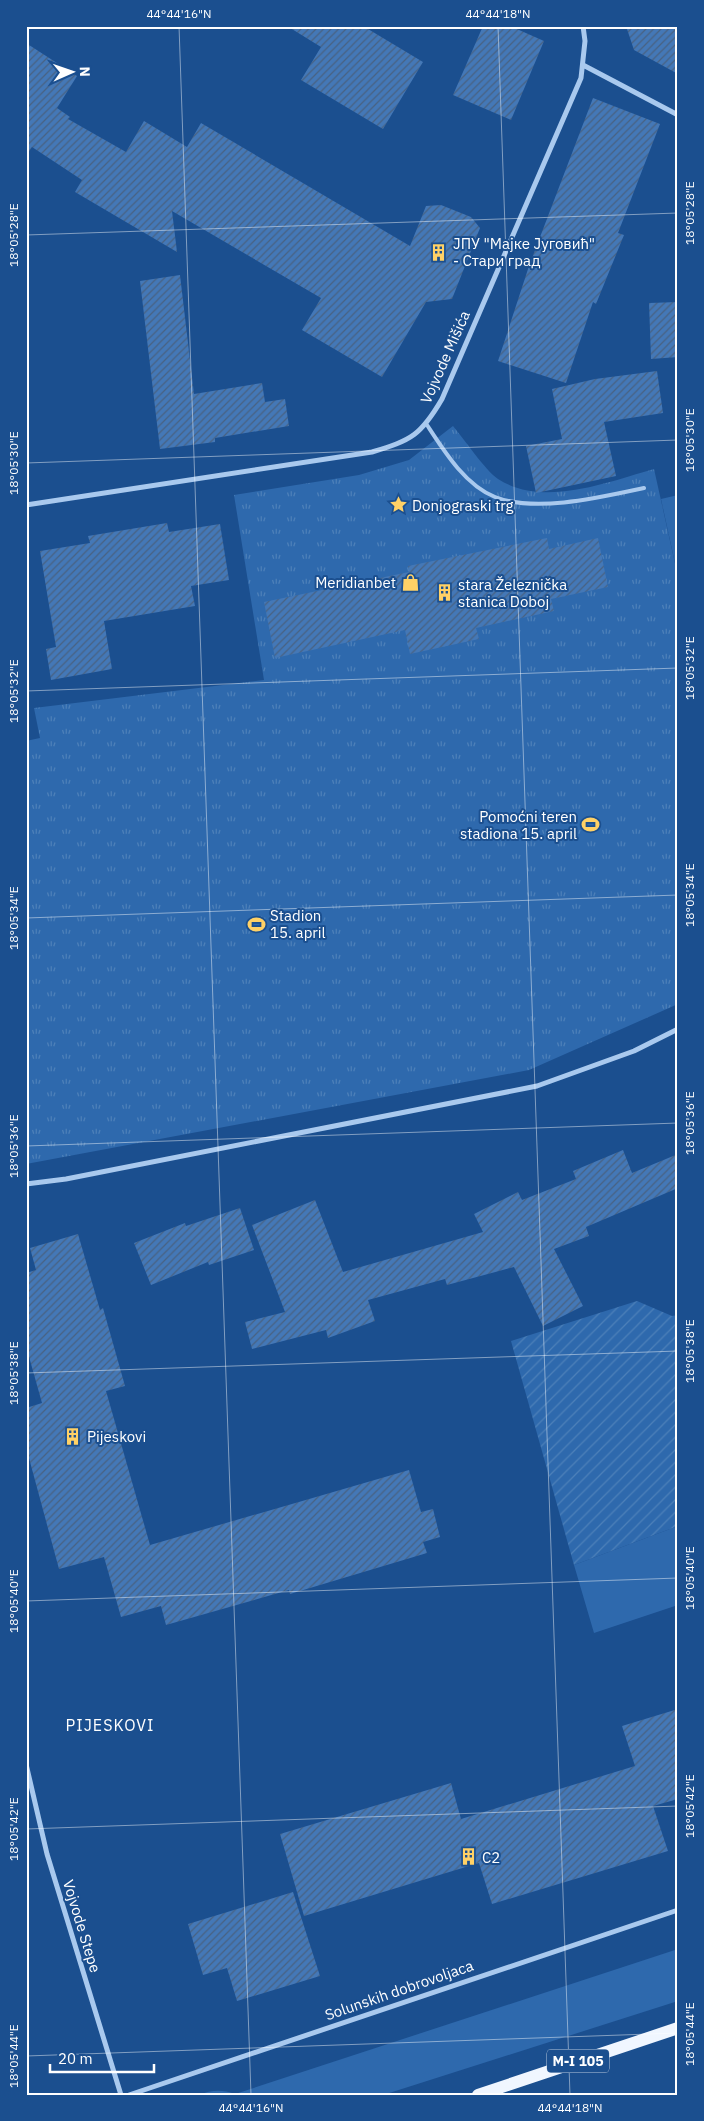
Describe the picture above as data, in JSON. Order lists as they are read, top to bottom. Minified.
{"streets":{"main road":["M-I 105"],"street":["Vojvode Mišića","Vojvode Stepe","Solunskih dobrovoljaca"]},"districts":["PIJESKOVI"],"places":{"building":["ЈПУ \"Мајке Југовић\" - Стари град","stara Železnička stanica Doboj","Pijeskovi","C2"],"place":["Donjograski trg"],"shop":["Meridianbet"],"sports":["Pomoćni teren stadiona 15. april","Stadion 15. april"]},"scale_bar":"20 m","north":"right","coordinates":["44°44'16\"N","44°44'18\"N","18°05'28\"E","18°05'30\"E","18°05'32\"E","18°05'34\"E","18°05'36\"E","18°05'38\"E","18°05'40\"E","18°05'42\"E","18°05'44\"E"]}
